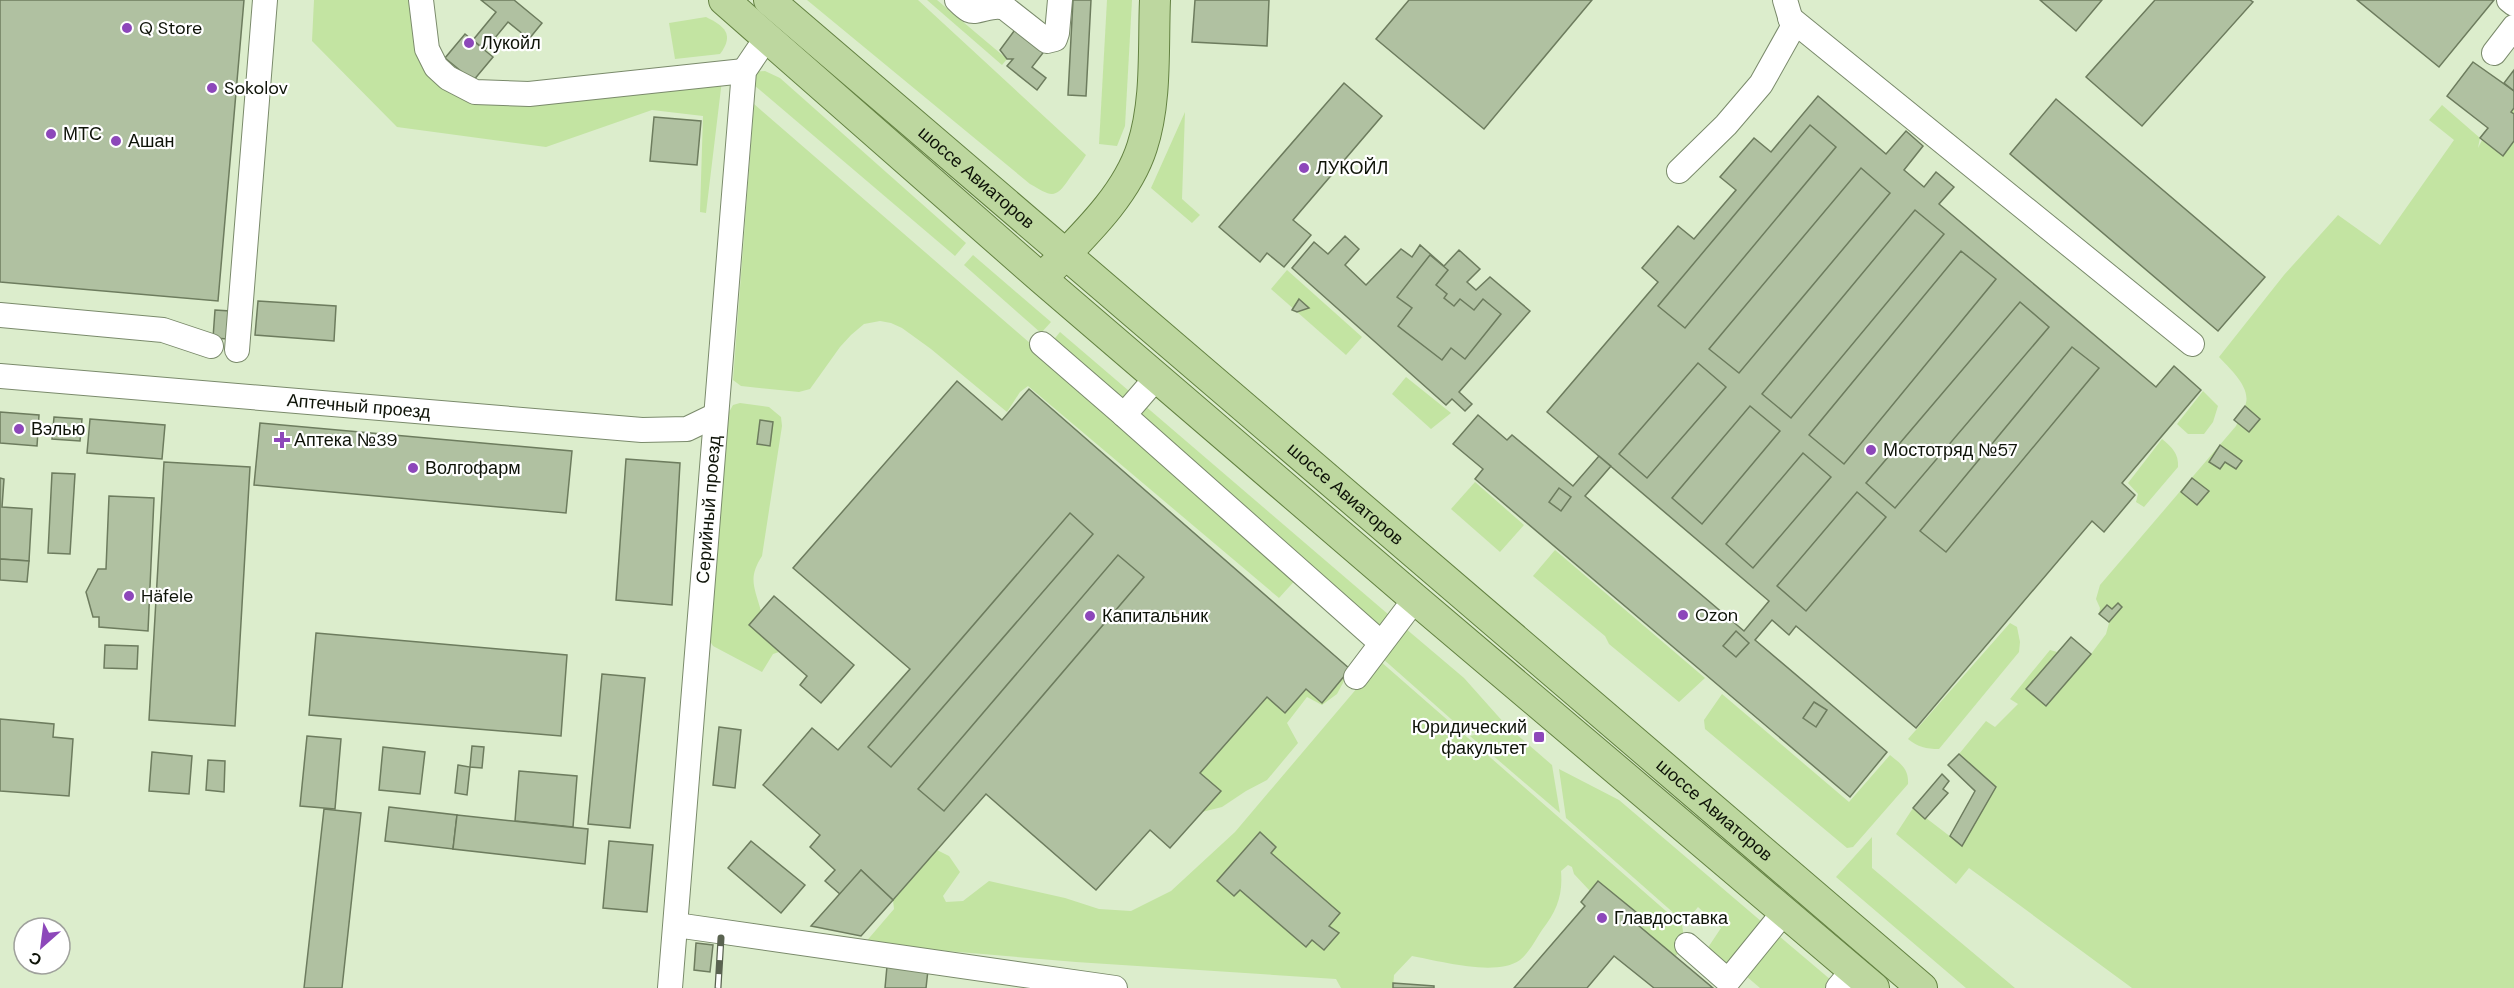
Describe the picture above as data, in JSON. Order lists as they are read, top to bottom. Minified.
{"streets":{"main road":["шоссе Авиаторов"],"street":["Аптечный проезд","Серийный проезд"]},"crossings":[["шоссе Авиаторов","Серийный проезд"],["Аптечный проезд","Серийный проезд"]],"places":{"other":["Q Store","Лукойл","Sokolov","МТС","Ашан","ЛУКОЙЛ","Вэлью","Мостотряд №57","Волгофарм","Häfele","Ozon","Капитальник","Главдоставка"],"health":["Аптека №39"],"transit":["Юридический факультет"]},"north":"bottom left"}
